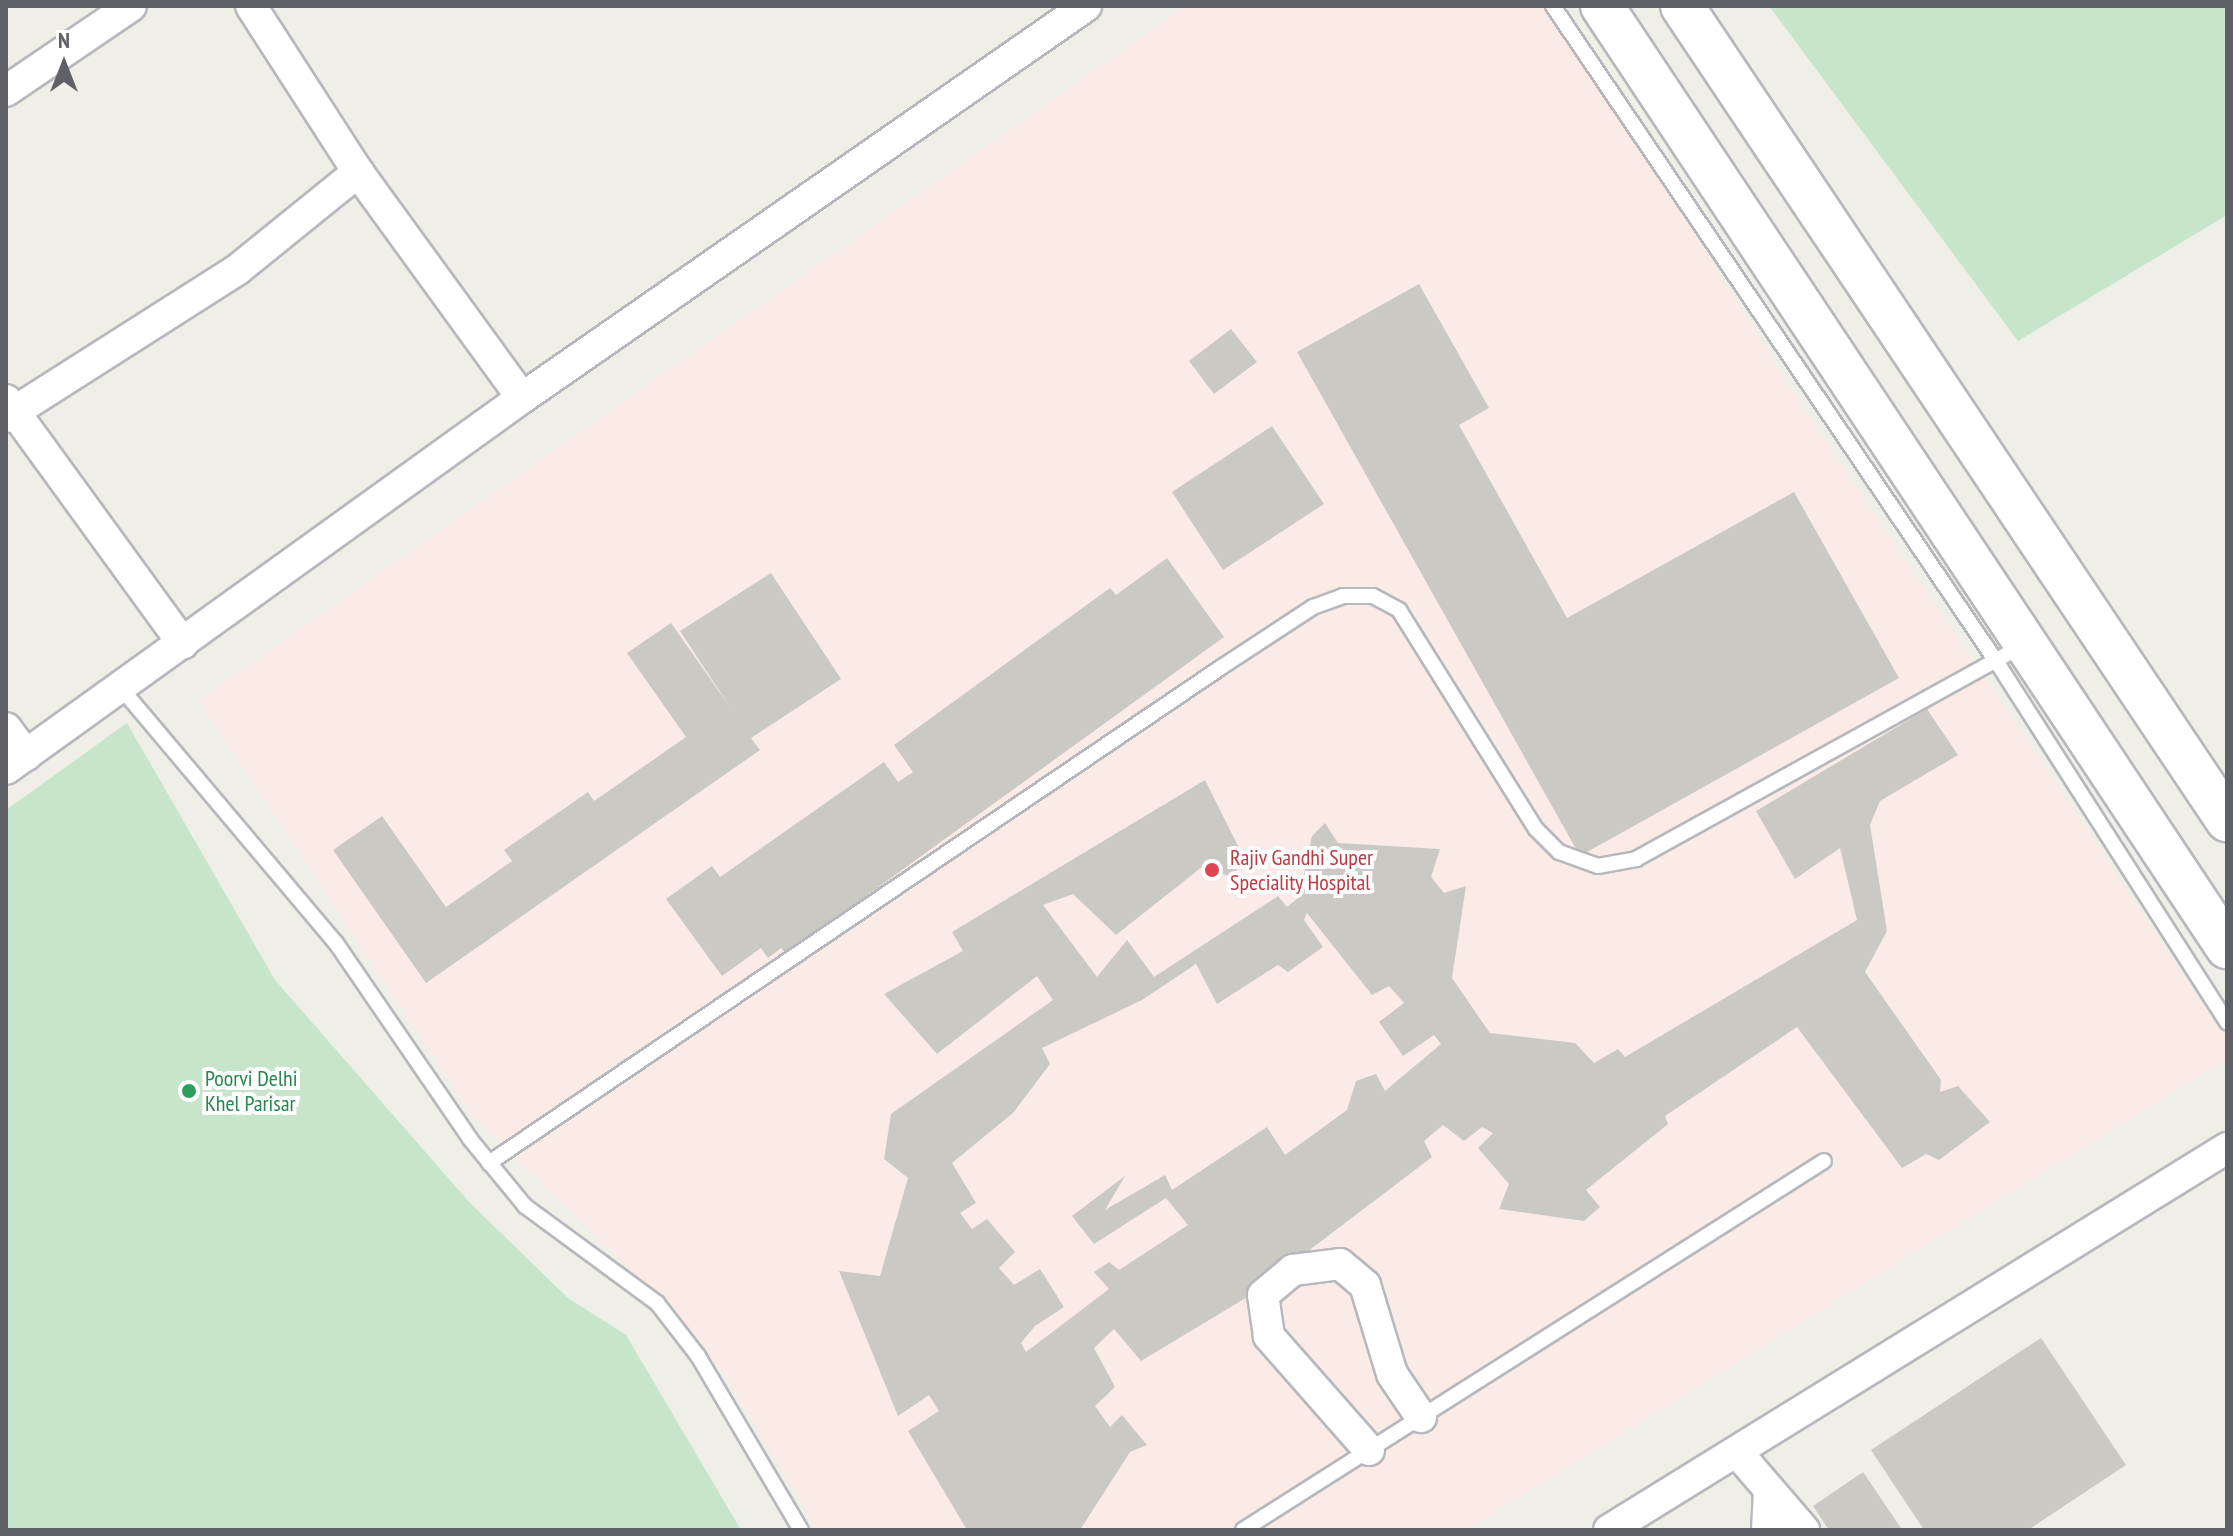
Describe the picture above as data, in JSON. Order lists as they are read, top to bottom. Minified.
{"places":["Rajiv Gandhi Super Speciality Hospital","Poorvi Delhi Khel Parisar"],"north":"top"}
